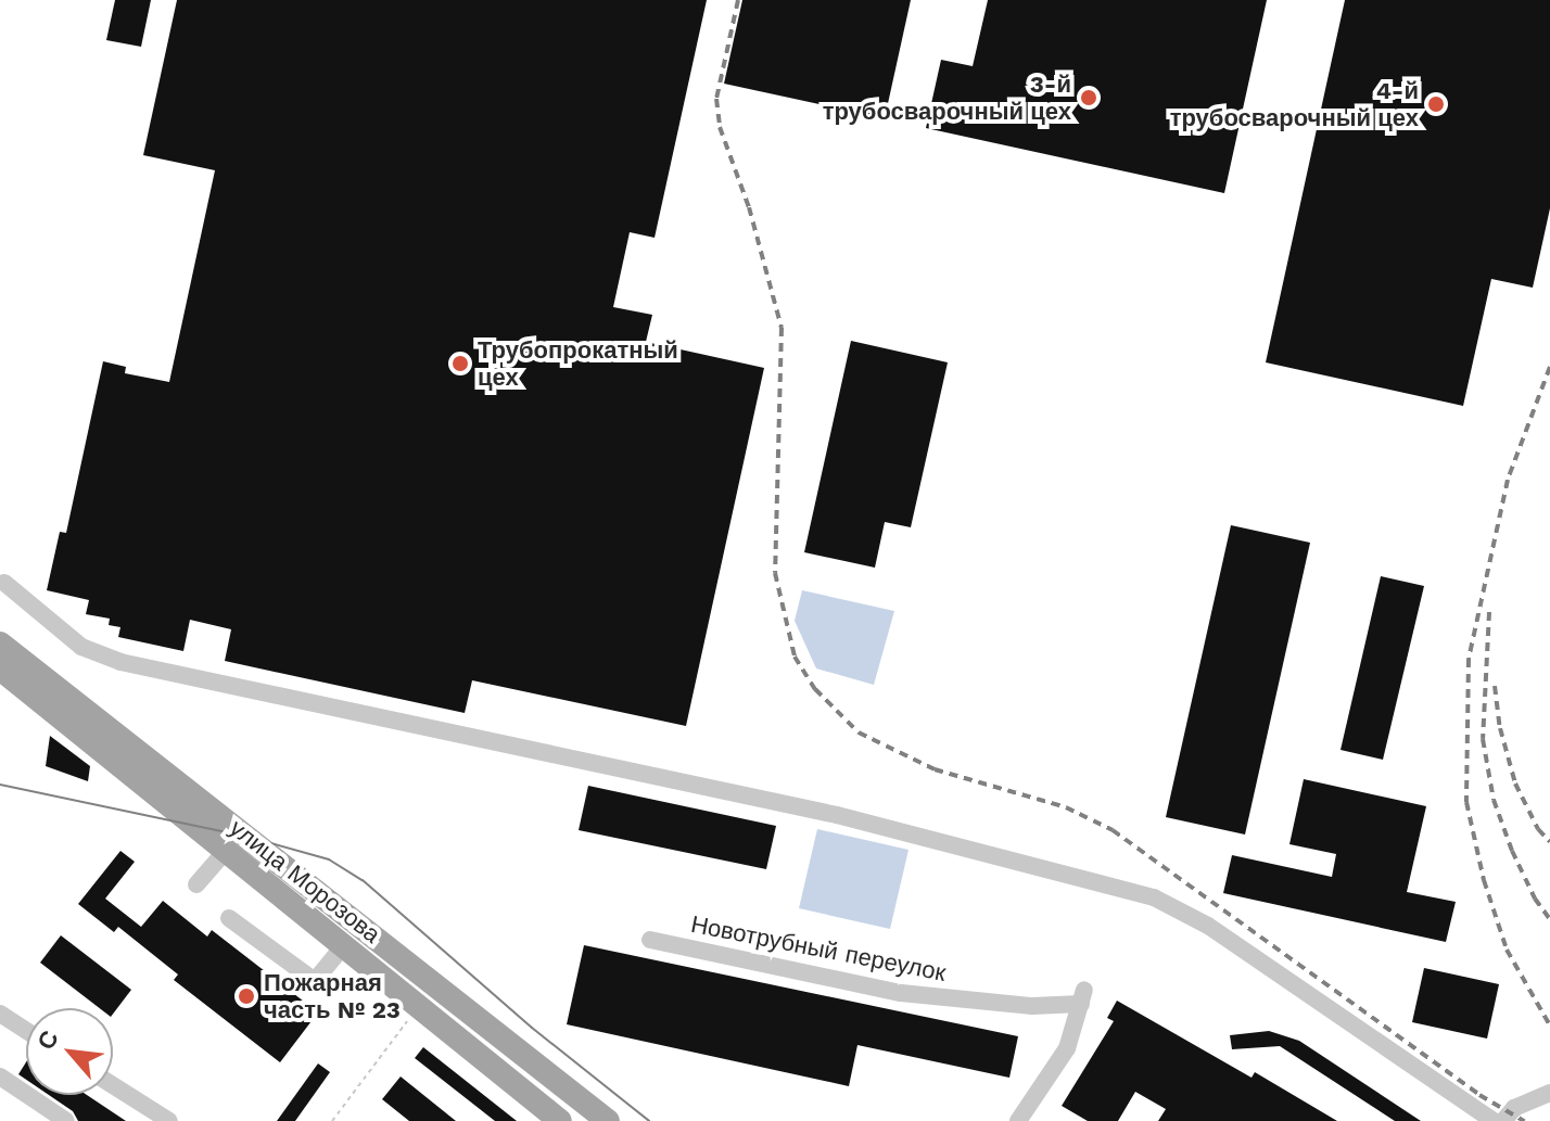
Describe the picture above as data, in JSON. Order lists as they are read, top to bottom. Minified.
{"streets":{"main road":["улица Морозова"],"street":["Новотрубный переулок"]},"places":["3-й трубосварочный цех","4-й трубосварочный цех","Трубопрокатный цех","Пожарная часть № 23"],"north":"top left"}
